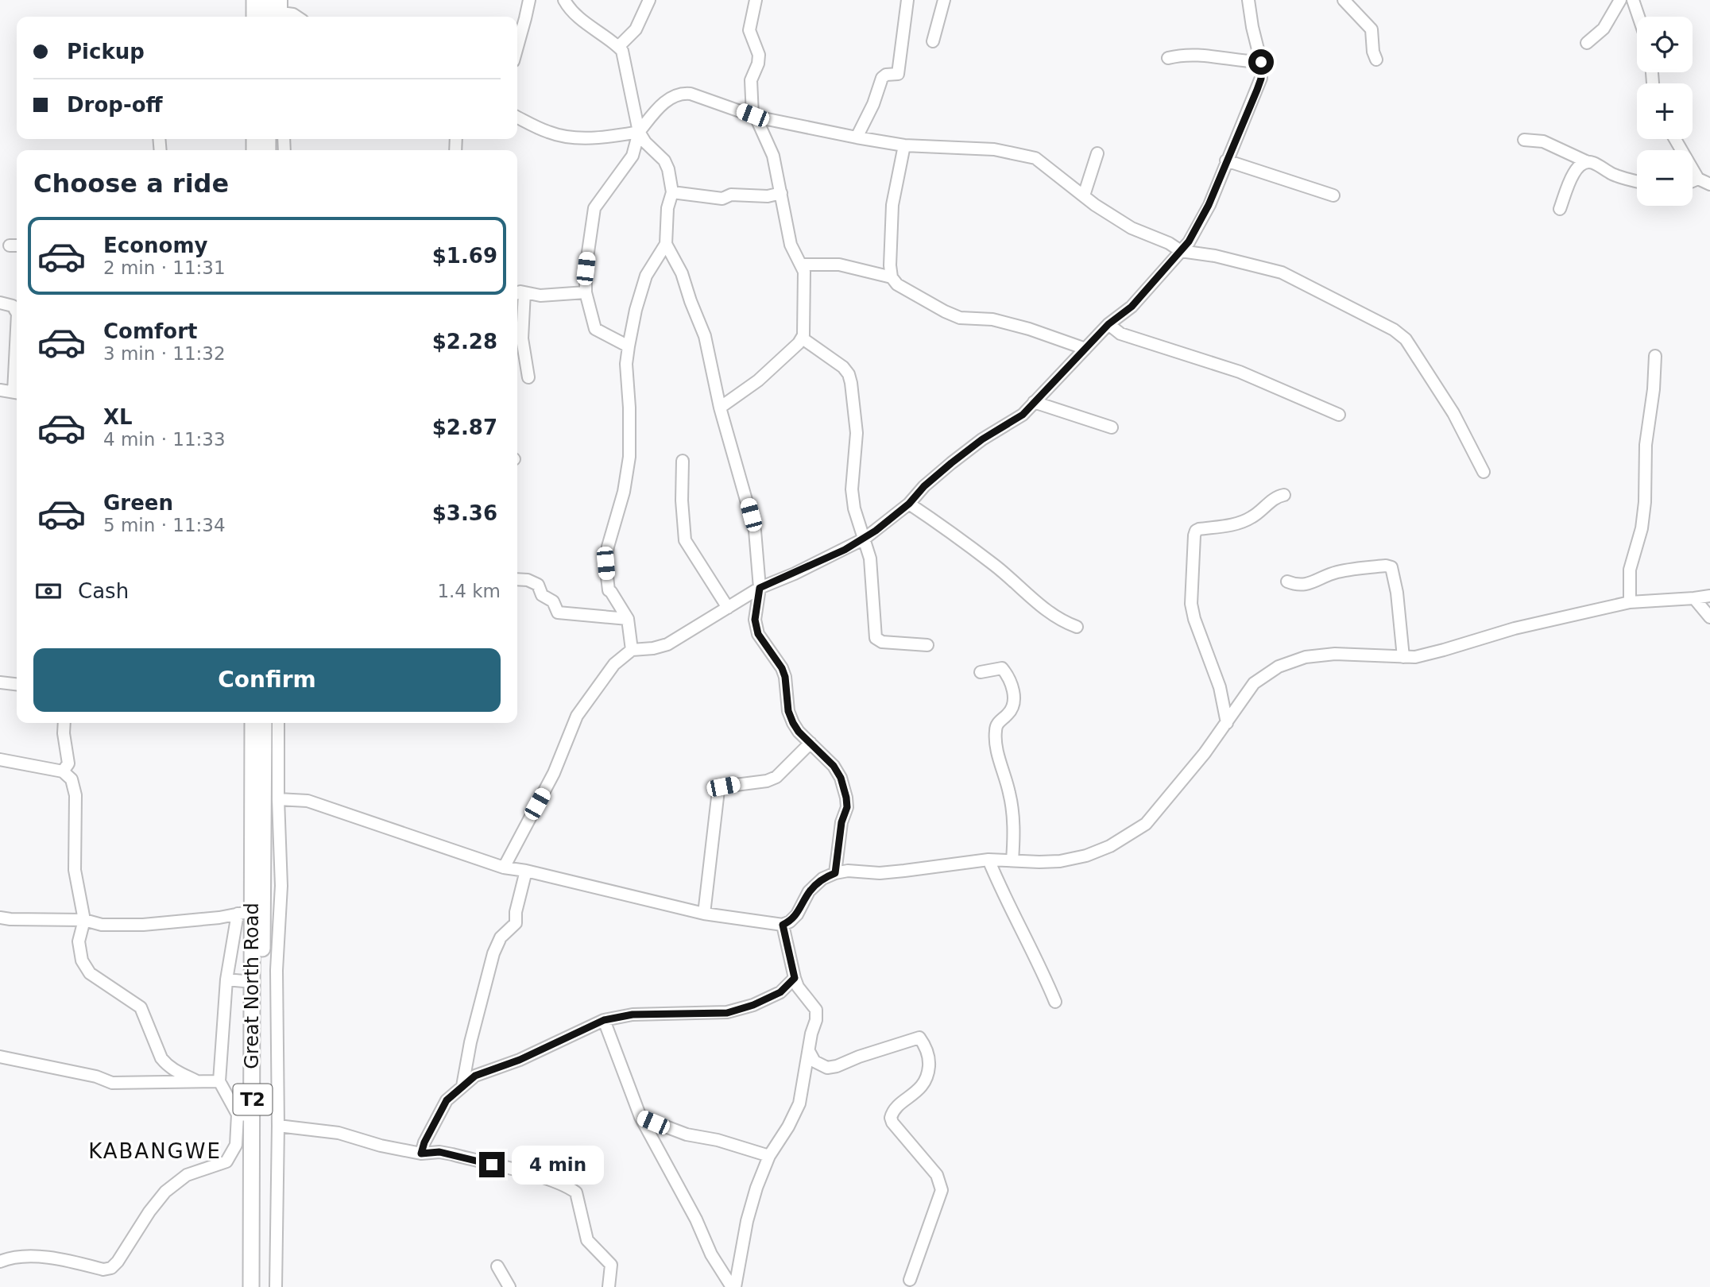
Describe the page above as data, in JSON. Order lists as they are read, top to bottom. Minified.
{"streets":{"main road":["Great North Road","T2"]},"districts":["KABANGWE"],"page":{"map_buttons":["+","−"],"banner":["Pickup","Drop-off"],"heading":"Choose a ride","list":[{"name":"Economy","note":"2 min · 11:31","value":"$1.69"},{"name":"Comfort","note":"3 min · 11:32","value":"$2.28"},{"name":"XL","note":"4 min · 11:33","value":"$2.87"},{"name":"Green","note":"5 min · 11:34","value":"$3.36"}],"pay":["Cash","1.4 km"],"buttons":"Confirm","bubble":"4 min"}}
